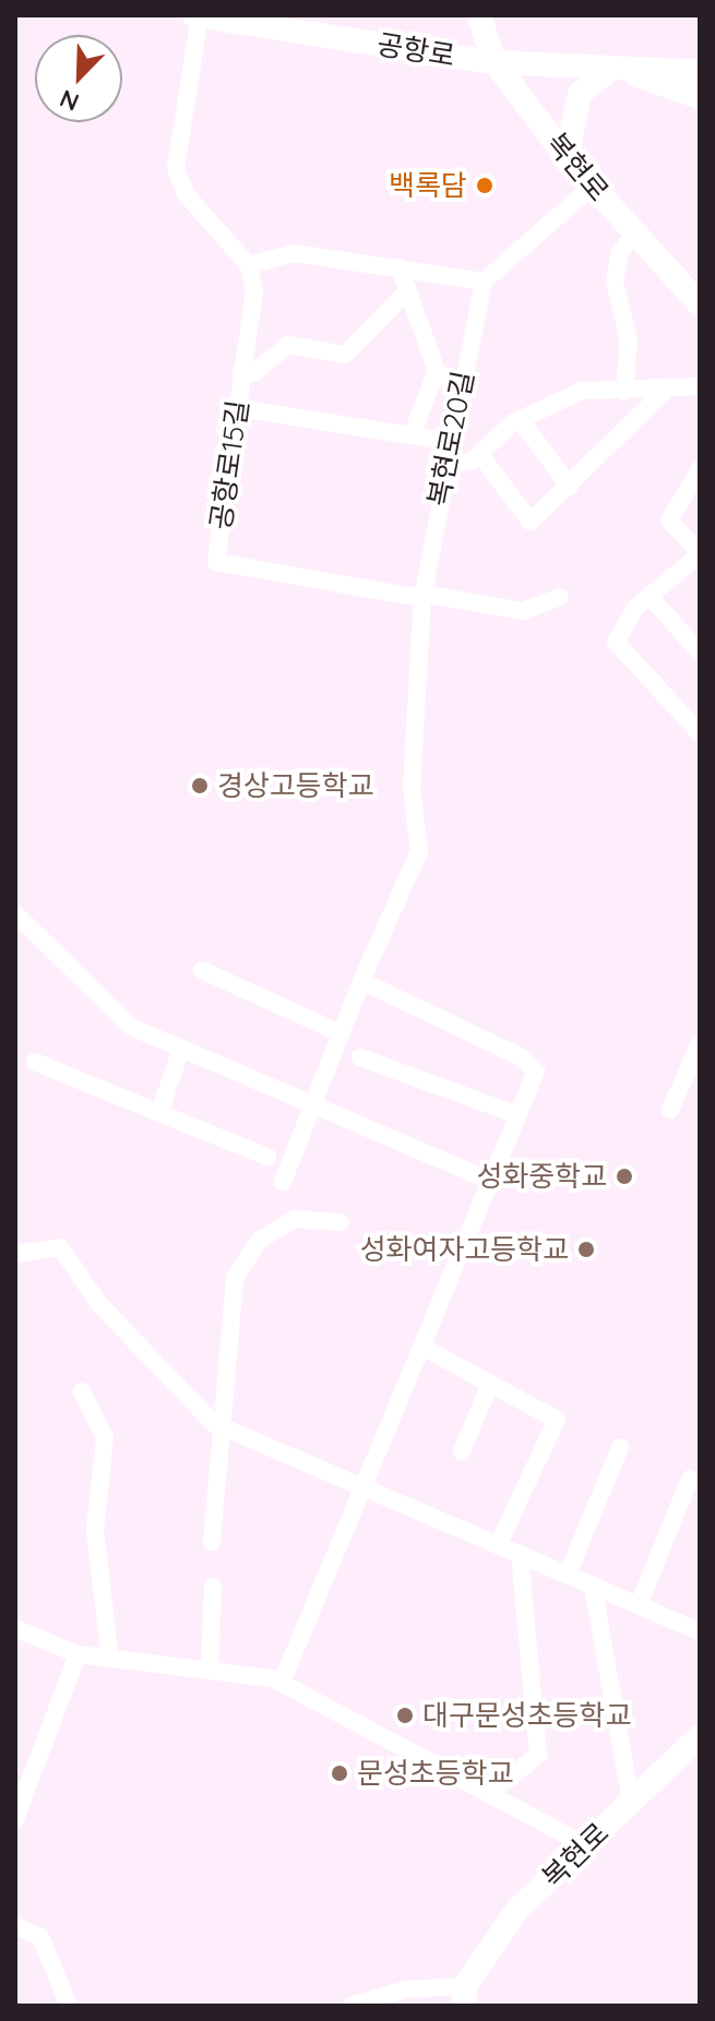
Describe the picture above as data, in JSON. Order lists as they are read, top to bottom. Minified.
{"streets":{"main road":["공항로","복현로"],"street":["복현로20길","공항로15길"]},"crossings":[["공항로","복현로"],["복현로20길","공항로15길"]],"places":["백록담","경상고등학교","성화중학교","성화여자고등학교","대구문성초등학교","문성초등학교"],"north":"bottom left"}
